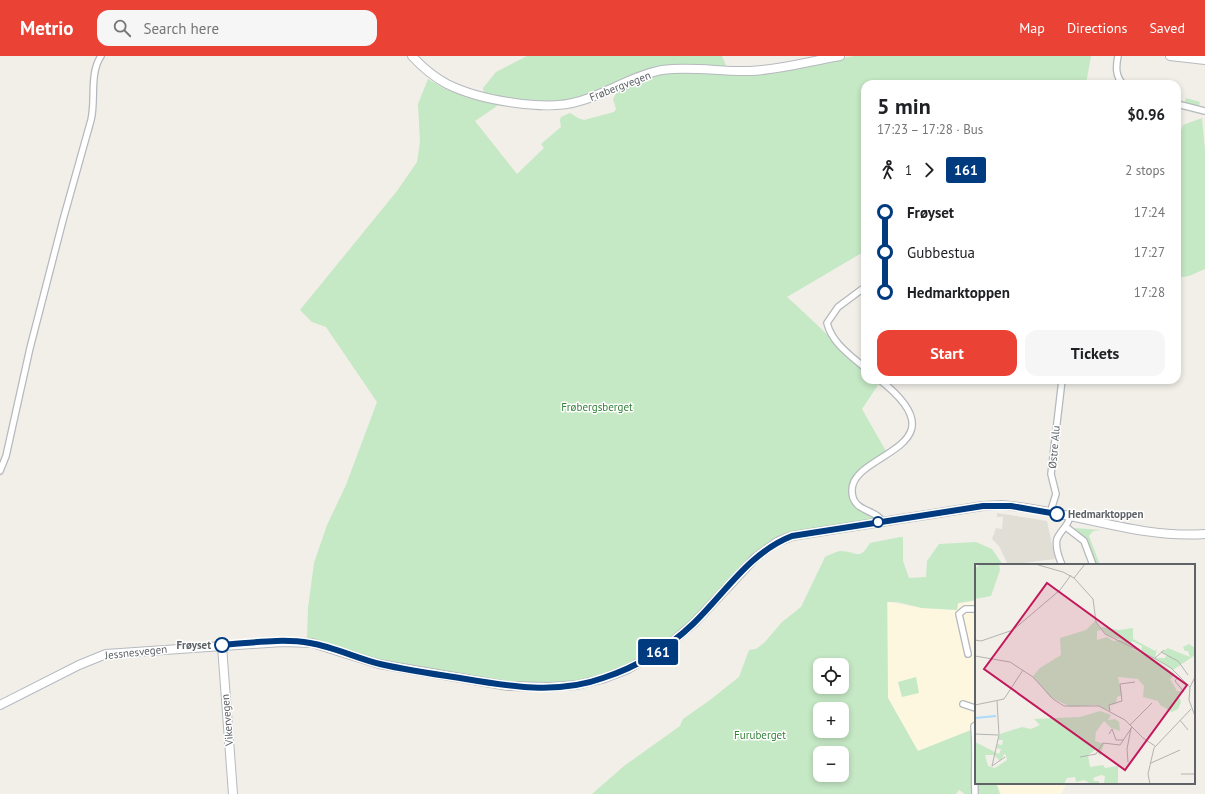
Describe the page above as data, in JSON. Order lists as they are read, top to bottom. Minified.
{"streets":{"main road":["Frøbergvegen","Jessnesvegen","Vikervegen"],"street":["Østre Alu"]},"crossings":[["Østre Alu","Jessnesvegen"],["Jessnesvegen","Vikervegen"]],"parks":["Frøbergsberget","Furuberget"],"places":["Hedmarktoppen","Frøyset"],"lines":["bus line 161"],"page":{"header":"Metrio","search":"Search here","nav":["Map","Directions","Saved"],"on_map":"161","heading":["5 min","17:23 – 17:28 · Bus","$0.96"],"legs":["1","161","2 stops"],"list":[{"name":"Frøyset","value":"17:24"},{"name":"Gubbestua","value":"17:27"},{"name":"Hedmarktoppen","value":"17:28"}],"buttons":["Start","Tickets"],"map_buttons":["+","−"]}}
